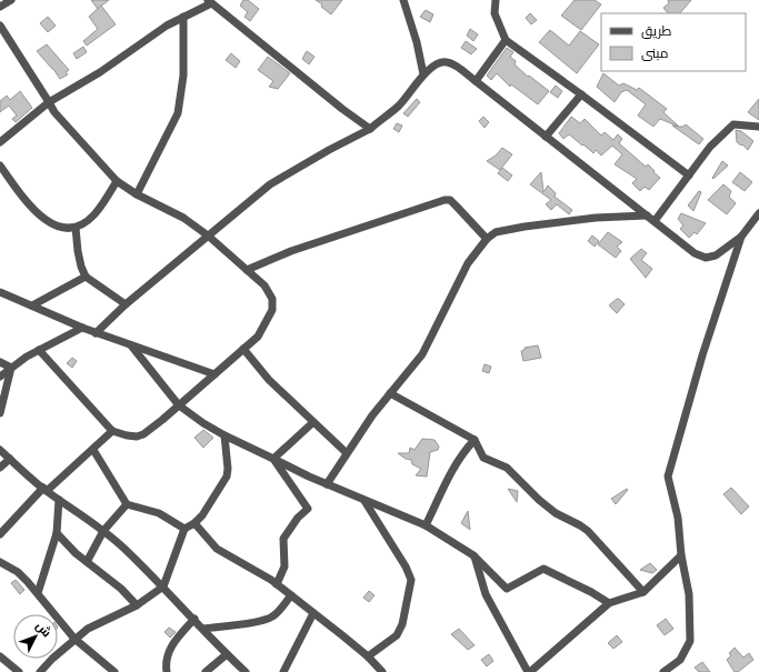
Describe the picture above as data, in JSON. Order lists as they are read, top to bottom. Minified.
{"legend":["طريق","مبنى"],"north":"top right"}
